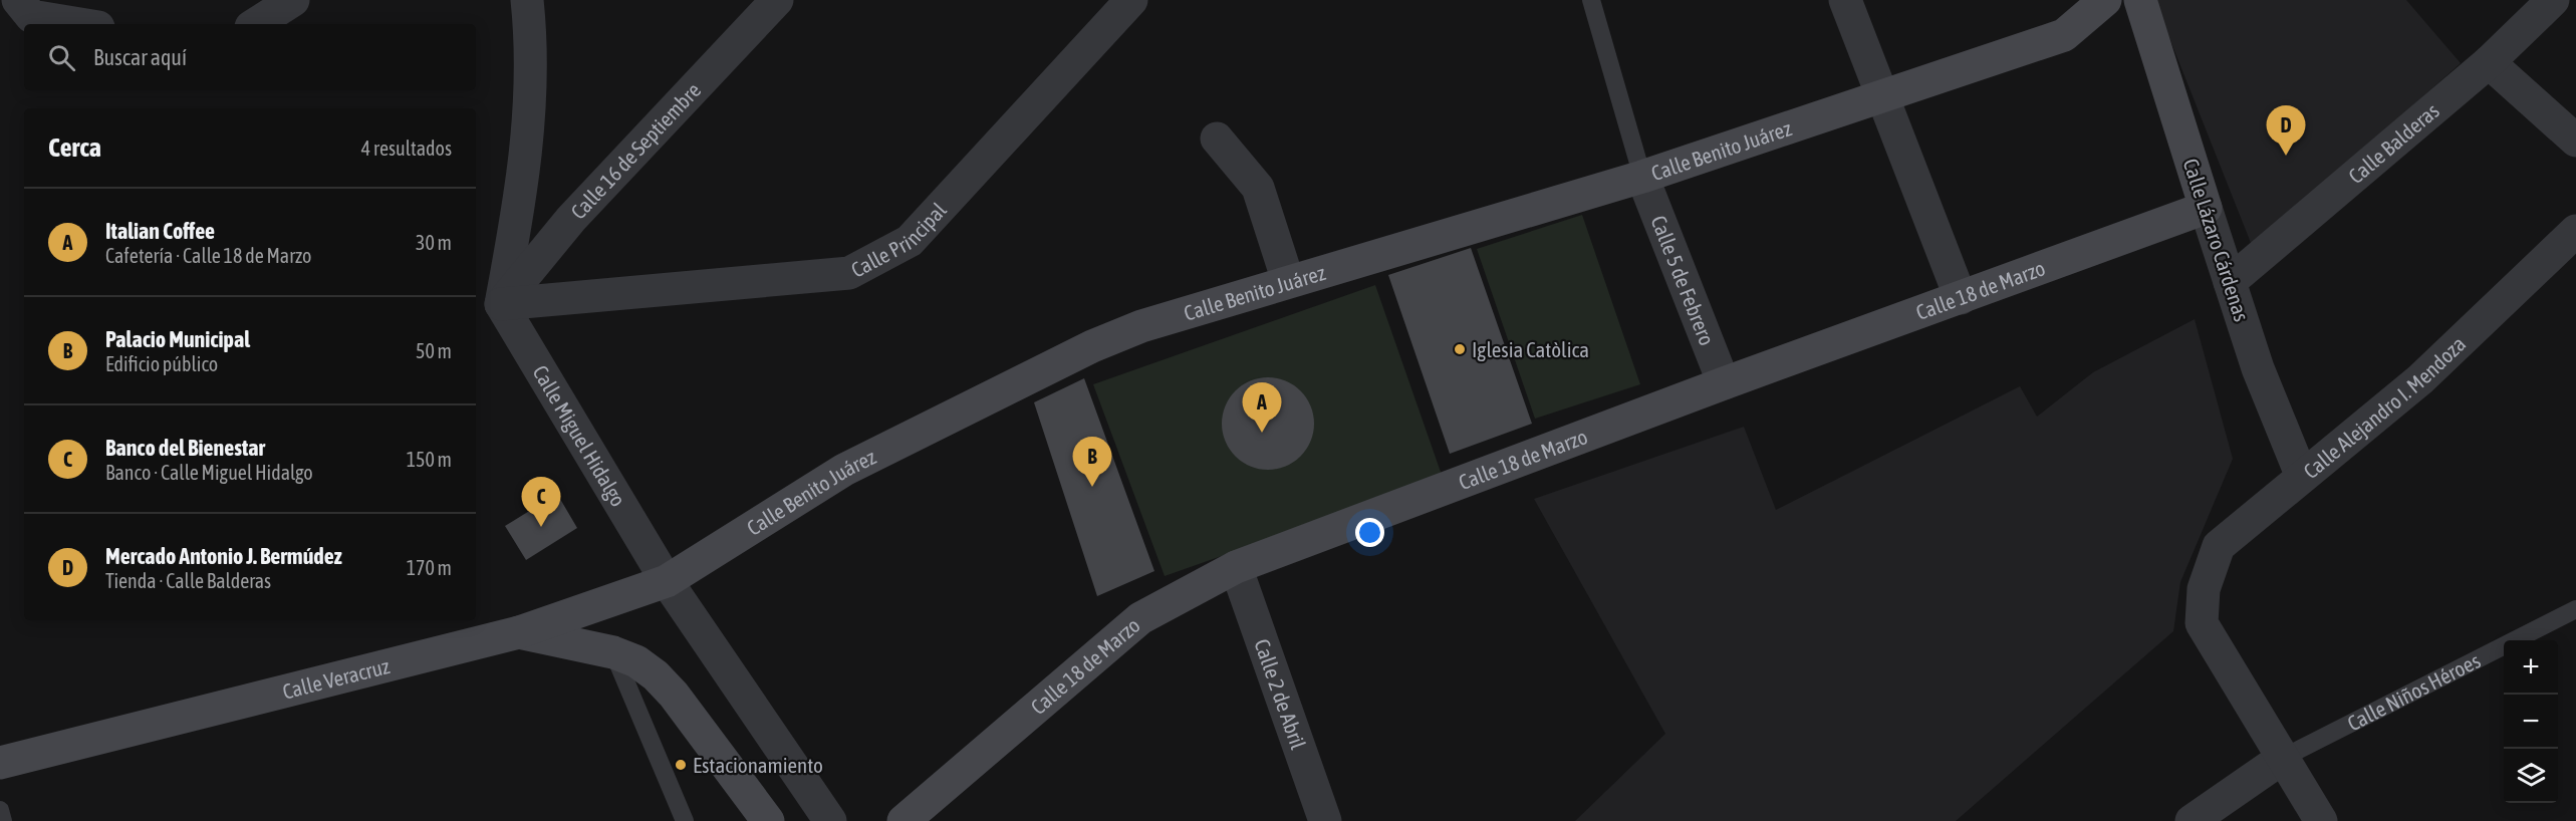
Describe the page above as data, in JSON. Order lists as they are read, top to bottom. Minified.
{"streets":{"main road":["Calle Benito Juárez","Calle Lázaro Cárdenas","Calle 18 de Marzo","Calle Veracruz"],"street":["Calle Balderas","Calle 16 de Septiembre","Calle Principal","Calle 5 de Febrero","Calle Alejandro I. Mendoza","Calle Miguel Hidalgo","Calle 2 de Abril"],"lane":["Calle Niños Héroes"]},"crossings":[["Calle Balderas","Calle Lázaro Cárdenas"],["Calle 16 de Septiembre","Calle Principal"],["Calle 16 de Septiembre","Calle Miguel Hidalgo"],["Calle Benito Juárez","Calle 5 de Febrero"],["Calle Benito Juárez","Calle Miguel Hidalgo"],["Calle Benito Juárez","Calle Veracruz"],["Calle Principal","Calle Miguel Hidalgo"],["Calle Lázaro Cárdenas","Calle 18 de Marzo"],["Calle Lázaro Cárdenas","Calle Alejandro I. Mendoza"],["Calle 5 de Febrero","Calle 18 de Marzo"],["Calle 18 de Marzo","Calle 2 de Abril"],["Calle Alejandro I. Mendoza","Calle Niños Héroes"],["Calle Miguel Hidalgo","Calle Veracruz"]],"places":["Iglesia Catòlica","Estacionamiento"],"page":{"search":"Buscar aquí","pins":["D","A","B","C"],"heading":["Cerca","4 resultados"],"list":[{"mark":"A","name":"Italian Coffee","note":"Cafetería · Calle 18 de Marzo","value":"30 m"},{"mark":"B","name":"Palacio Municipal","note":"Edificio público","value":"50 m"},{"mark":"C","name":"Banco del Bienestar","note":"Banco · Calle Miguel Hidalgo","value":"150 m"},{"mark":"D","name":"Mercado Antonio J. Bermúdez","note":"Tienda · Calle Balderas","value":"170 m"}],"map_buttons":["+","−"]}}
